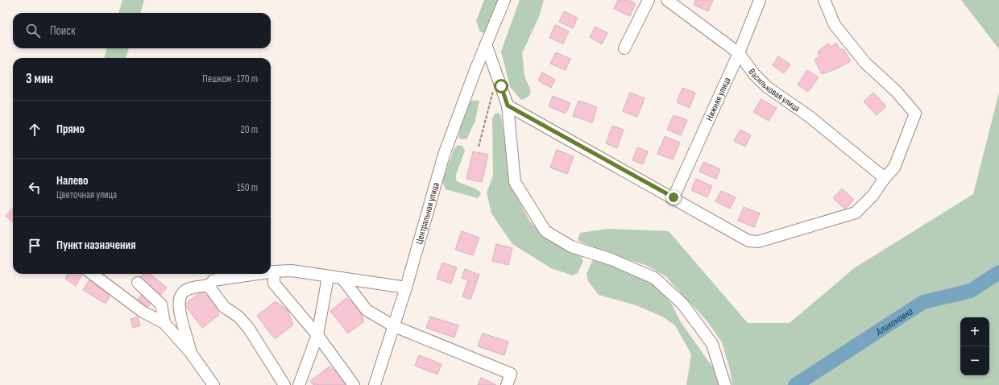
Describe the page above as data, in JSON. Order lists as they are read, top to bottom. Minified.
{"streets":{"street":["Васильковая улица","Нижняя улица","Центральная улица"]},"crossings":[["Васильковая улица","Нижняя улица"]],"water":["Аликоновка"],"page":{"search":"Поиск","heading":["3 мин","Пешком · 170 m"],"list":[["Прямо","20 m"],["Налево","Цветочная улица","150 m"],"Пункт назначения"],"map_buttons":["+","−"]}}
